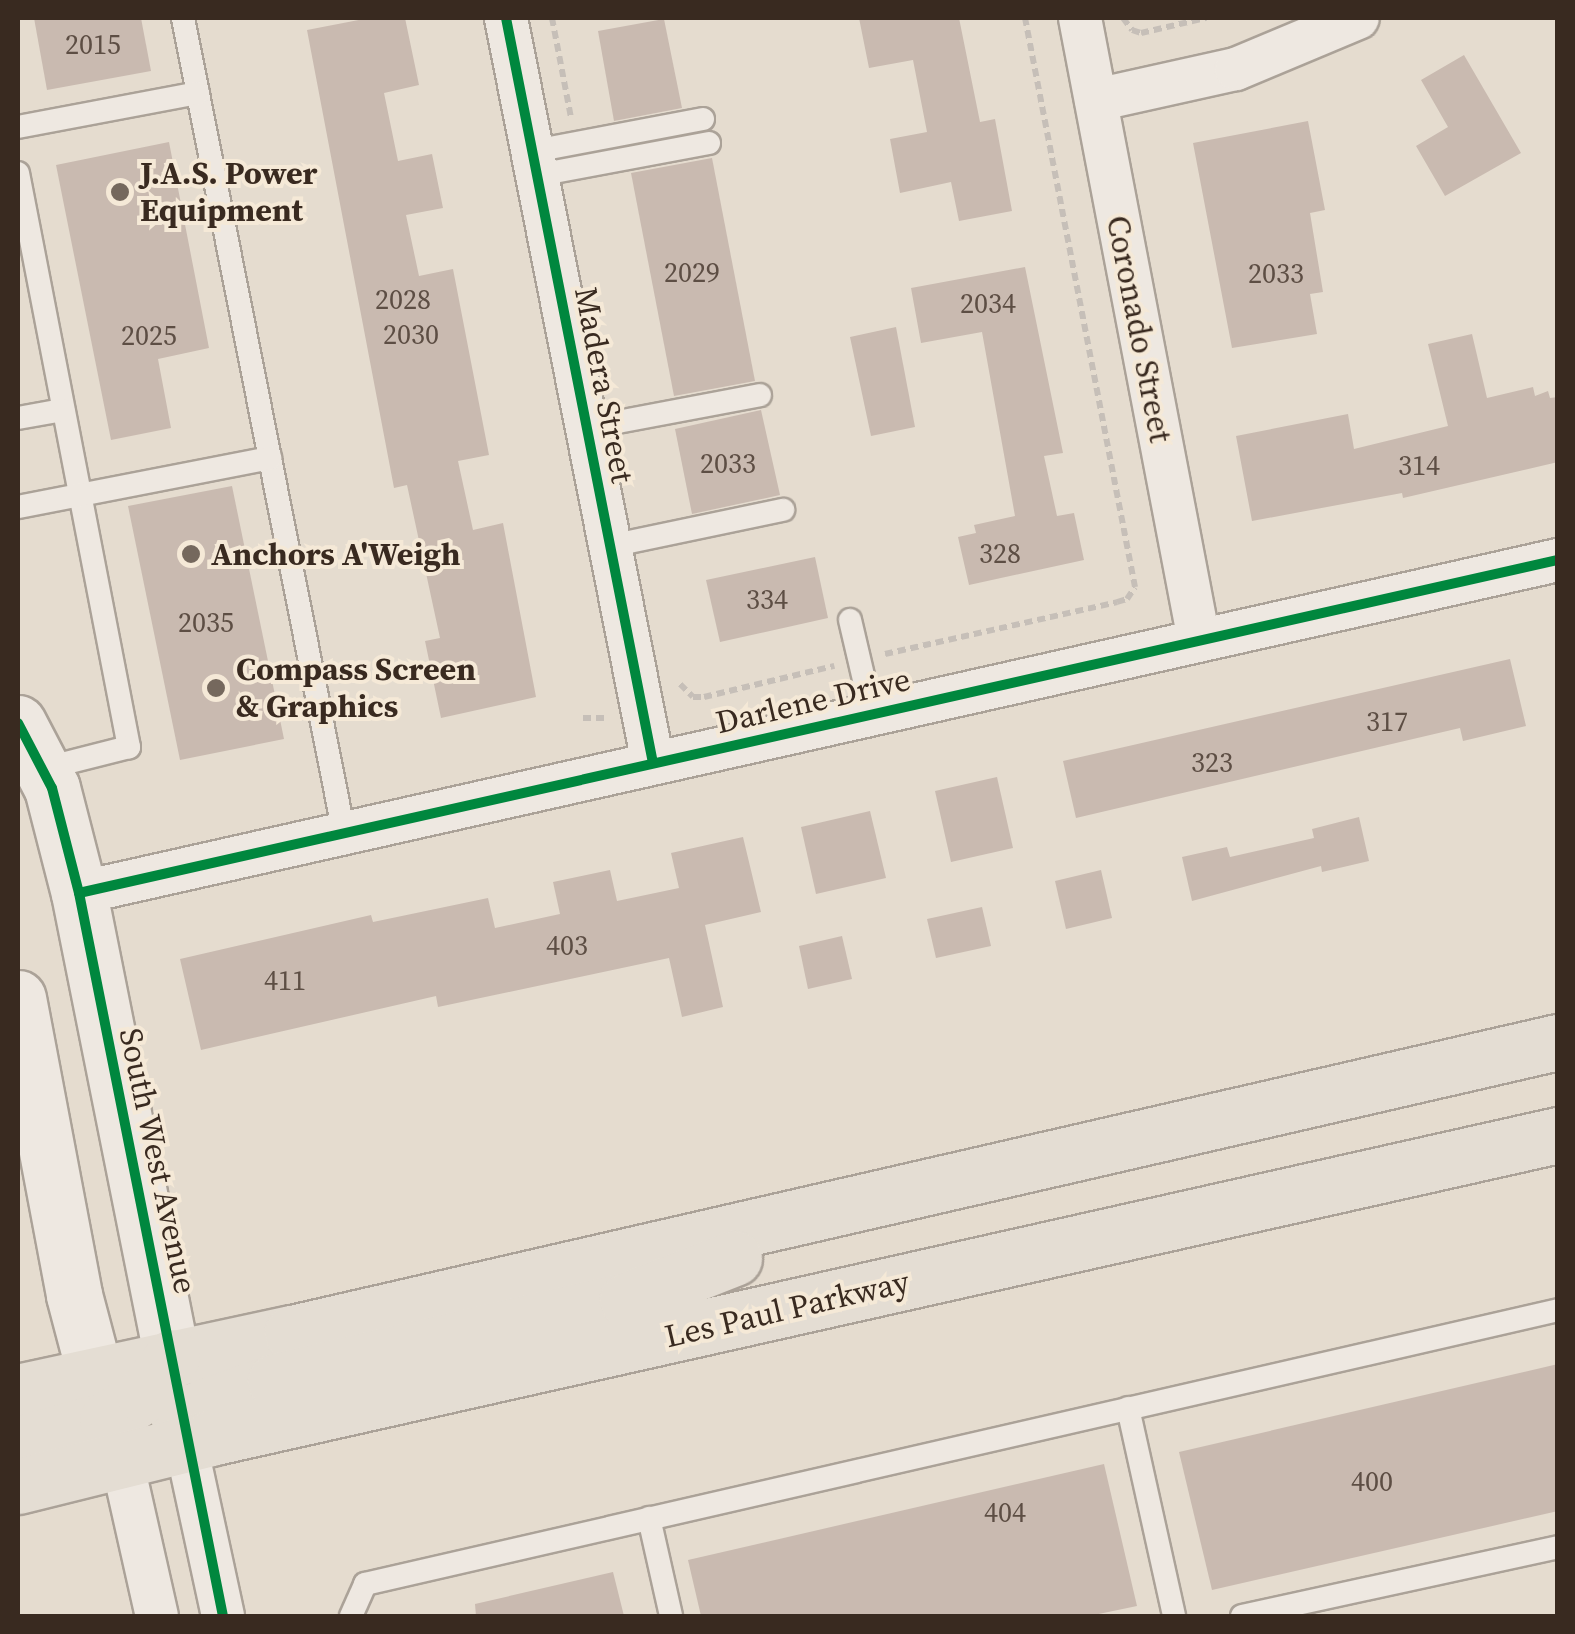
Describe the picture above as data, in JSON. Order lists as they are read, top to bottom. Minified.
{"streets":{"main road":["Les Paul Parkway"],"street":["Coronado Street","Madera Street","Darlene Drive","South West Avenue"]},"crossings":[["Coronado Street","Darlene Drive"],["Madera Street","Darlene Drive"],["Darlene Drive","South West Avenue"],["South West Avenue","Les Paul Parkway"]],"places":["J.A.S. Power Equipment","Anchors A'Weigh","Compass Screen & Graphics"],"house_numbers":["2015","2029","2033","2028","2034","2030","2025","2033","314","328","334","2035","317","323","403","411","400","404"]}
